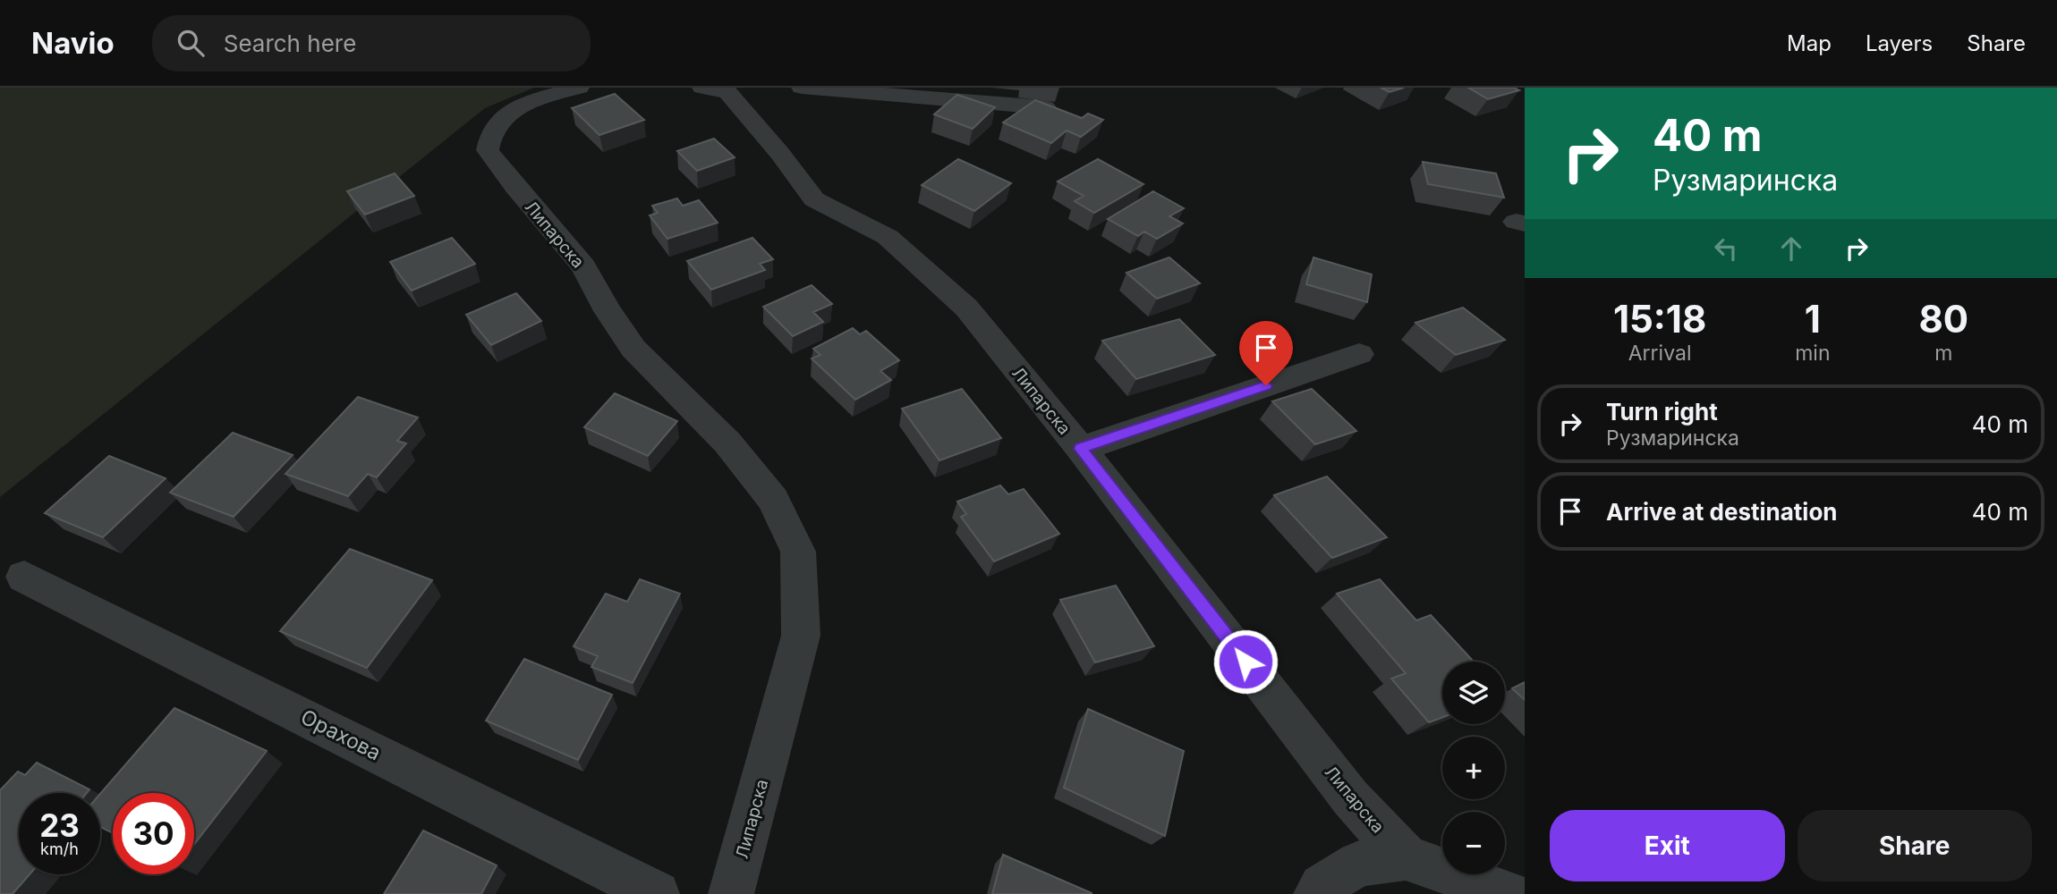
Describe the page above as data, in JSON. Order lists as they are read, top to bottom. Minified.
{"streets":{"street":["Липарска","Орахова"]},"page":{"header":"Navio","search":"Search here","nav":["Map","Layers","Share"],"turn":["40 m","Рузмаринска"],"eta":["15:18","Arrival","1","min","80","m"],"list":[{"name":"Turn right","note":"Рузмаринска","value":"40 m"},{"name":"Arrive at destination","value":"40 m"}],"map_buttons":["+","−"],"speed":"23 km/h","limit":"30","buttons":["Exit","Share"]}}
